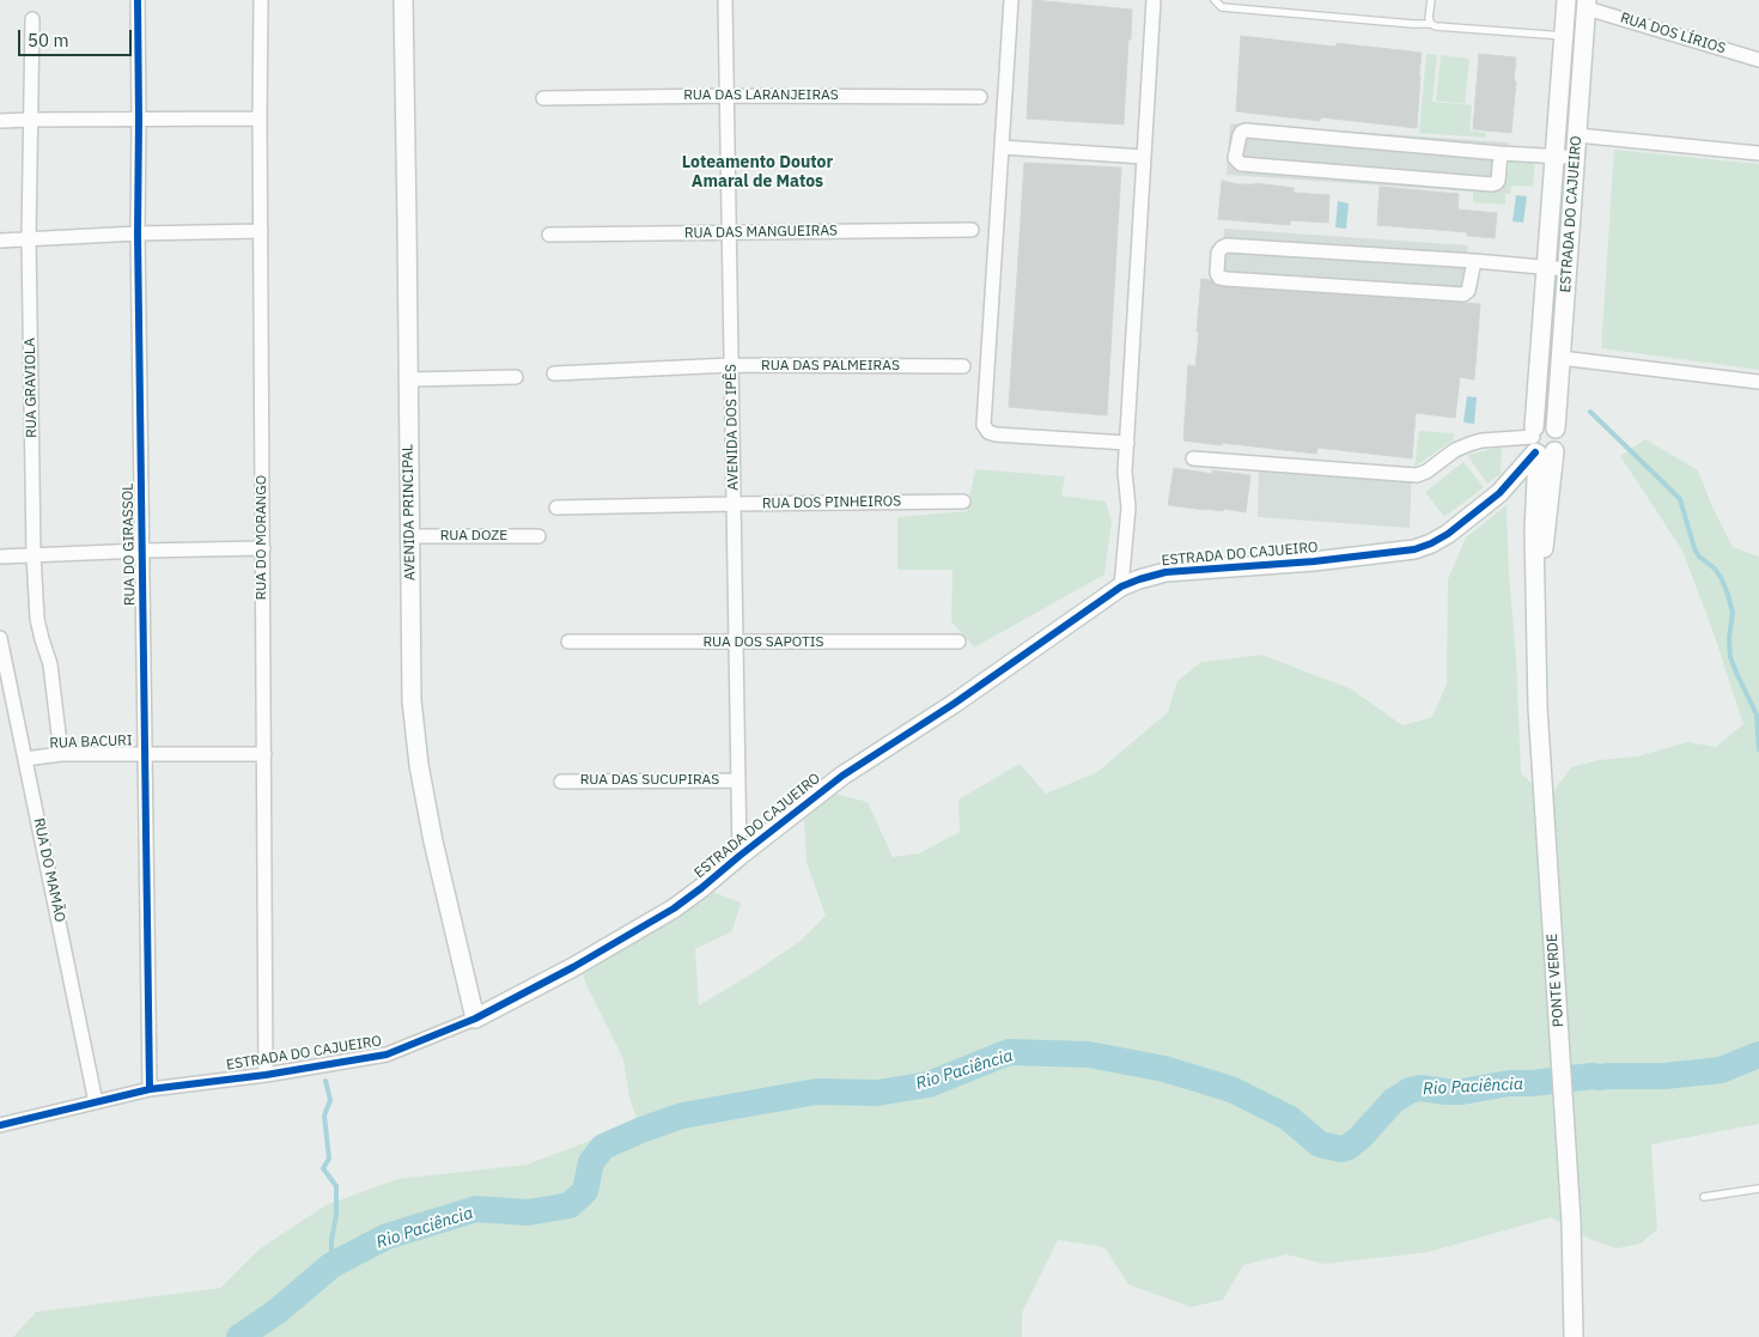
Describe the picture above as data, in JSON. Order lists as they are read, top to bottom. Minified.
{"streets":{"street":["RUA DOS LÍRIOS","RUA DAS LARANJEIRAS","ESTRADA DO CAJUEIRO","RUA DAS MANGUEIRAS","RUA DAS PALMEIRAS","RUA GRAVIOLA","AVENIDA DOS IPÊS","RUA DOS PINHEIROS","AVENIDA PRINCIPAL","RUA DOZE","RUA DO MORANGO","RUA DO GIRASSOL","RUA DOS SAPOTIS","RUA BACURI","RUA DAS SUCUPIRAS","RUA DO MAMÃO","PONTE VERDE"]},"crossings":[["RUA DOS LÍRIOS","ESTRADA DO CAJUEIRO"],["RUA DAS LARANJEIRAS","AVENIDA DOS IPÊS"],["ESTRADA DO CAJUEIRO","AVENIDA DOS IPÊS"],["ESTRADA DO CAJUEIRO","AVENIDA PRINCIPAL"],["ESTRADA DO CAJUEIRO","RUA DO MORANGO"],["ESTRADA DO CAJUEIRO","RUA DO GIRASSOL"],["ESTRADA DO CAJUEIRO","RUA DO MAMÃO"],["ESTRADA DO CAJUEIRO","PONTE VERDE"],["RUA DAS MANGUEIRAS","AVENIDA DOS IPÊS"],["RUA DAS PALMEIRAS","AVENIDA DOS IPÊS"],["RUA GRAVIOLA","RUA BACURI"],["AVENIDA DOS IPÊS","RUA DOS PINHEIROS"],["AVENIDA DOS IPÊS","RUA DOS SAPOTIS"],["AVENIDA DOS IPÊS","RUA DAS SUCUPIRAS"],["AVENIDA PRINCIPAL","RUA DOZE"],["RUA DO MORANGO","RUA BACURI"],["RUA DO GIRASSOL","RUA BACURI"],["RUA BACURI","RUA DO MAMÃO"]],"districts":["Loteamento Doutor Amaral de Matos"],"water":["Rio Paciência"],"scale_bar":"50 m"}
